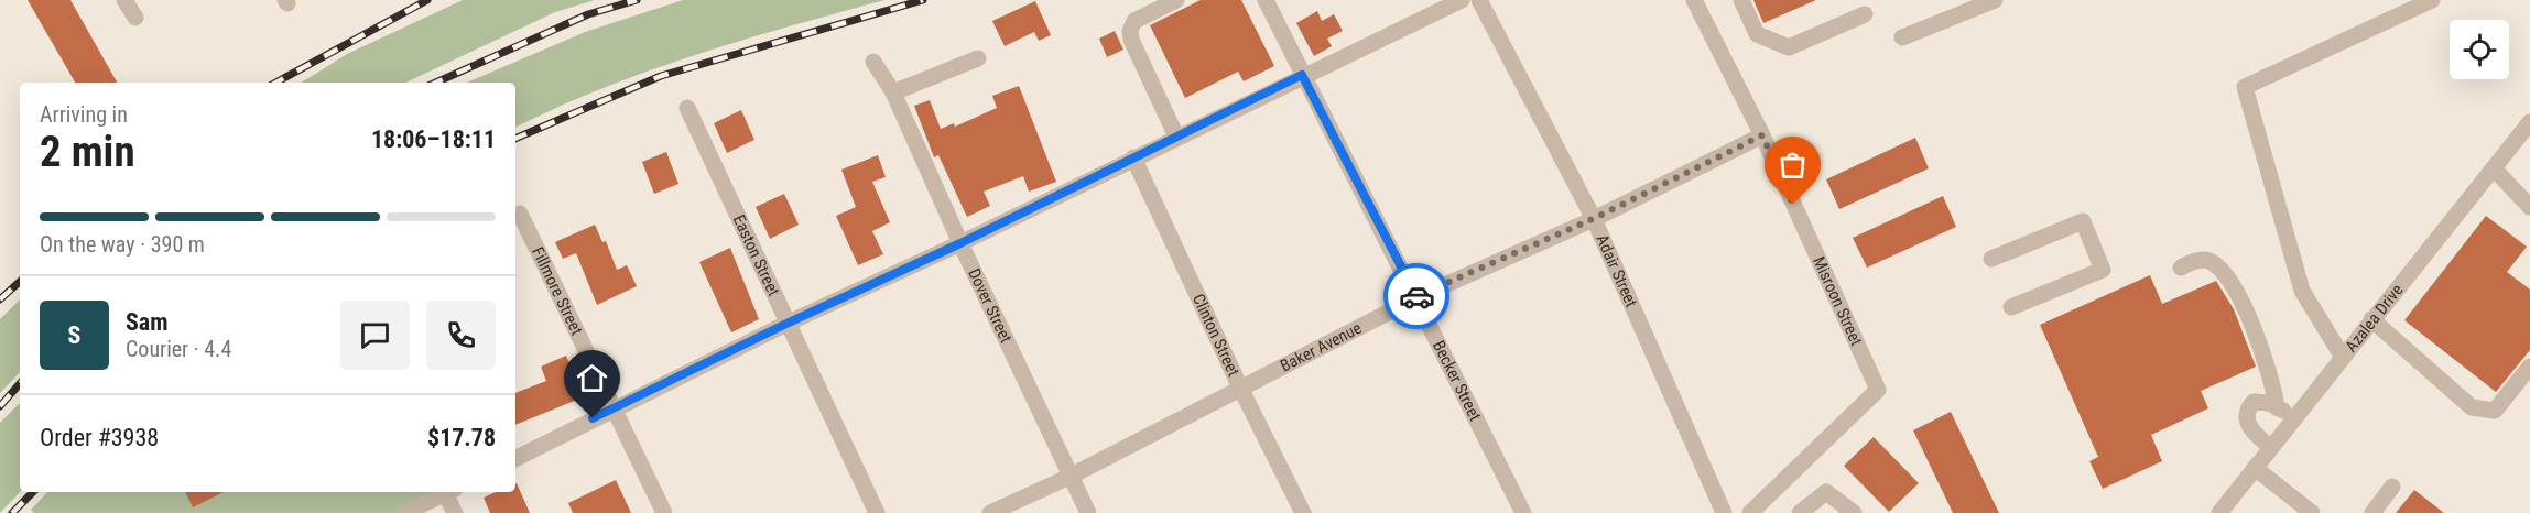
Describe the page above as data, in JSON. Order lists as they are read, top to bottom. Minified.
{"streets":{"street":["Easton Street","Adair Street","Fillmore Street","Misroon Street","Dover Street","Azalea Drive","Clinton Street","Baker Avenue","Becker Street"]},"crossings":[["Adair Street","Baker Avenue"],["Misroon Street","Baker Avenue"],["Dover Street","Baker Avenue"],["Clinton Street","Baker Avenue"],["Baker Avenue","Becker Street"]],"page":{"heading":["2 min","Arriving in","18:06–18:11"],"panel":["Sam","Courier · 4.4","Order #3938","$17.78"],"bar":"On the way · 390 m","round":"S"}}
